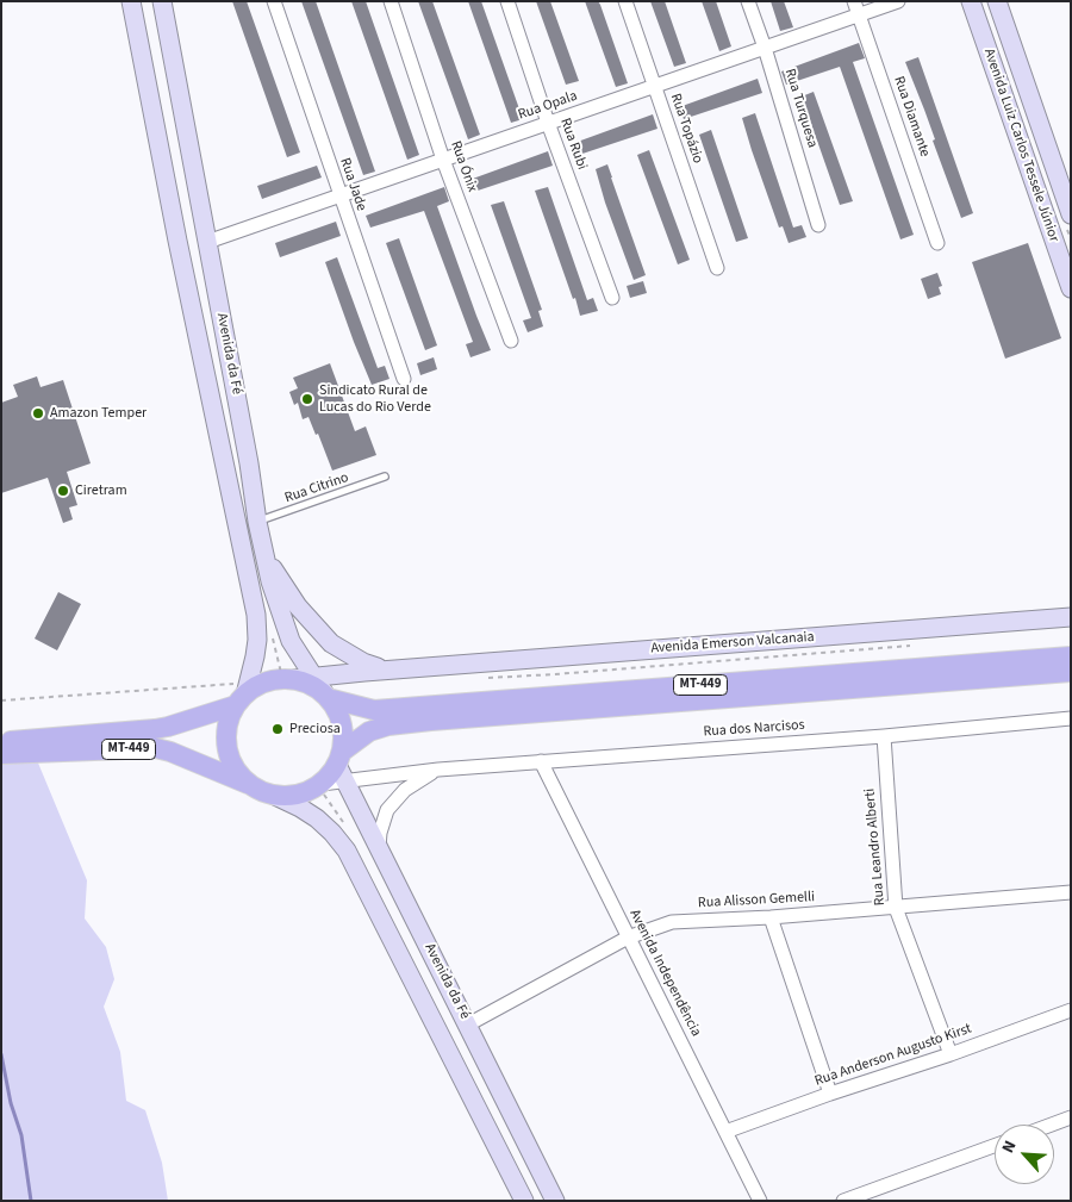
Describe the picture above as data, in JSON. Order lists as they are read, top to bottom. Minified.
{"streets":{"main road":["Avenida Luiz Carlos Tessele Júnior","Avenida da Fé","Avenida Emerson Valcanaia","MT-449"],"street":["Rua Opala","Rua Turquesa","Rua Diamante","Rua Topázio","Rua Rubi","Rua Ónix","Rua Jade","Rua dos Narcisos","Rua Leandro Alberti","Rua Alisson Gemelli","Avenida Independência","Rua Anderson Augusto Kirst"],"lane":["Rua Citrino"]},"crossings":[["Rua Opala","Rua Turquesa"],["Rua Opala","Rua Diamante"],["Rua Opala","Rua Topázio"],["Rua Opala","Rua Rubi"],["Rua Opala","Rua Ónix"],["Rua Opala","Rua Jade"],["Rua Opala","Avenida da Fé"],["Avenida da Fé","Rua Citrino"],["Avenida da Fé","Avenida Emerson Valcanaia"],["Avenida da Fé","MT-449"],["Avenida da Fé","Rua dos Narcisos"],["Avenida da Fé","Rua Alisson Gemelli"],["Avenida Emerson Valcanaia","MT-449"],["Avenida Emerson Valcanaia","Rua dos Narcisos"],["MT-449","Rua dos Narcisos"],["Rua dos Narcisos","Rua Leandro Alberti"],["Rua dos Narcisos","Avenida Independência"],["Rua Leandro Alberti","Rua Alisson Gemelli"],["Rua Leandro Alberti","Rua Anderson Augusto Kirst"],["Rua Alisson Gemelli","Avenida Independência"],["Avenida Independência","Rua Anderson Augusto Kirst"]],"places":["Sindicato Rural de Lucas do Rio Verde","Amazon Temper","Ciretram","Preciosa"],"north":"top left"}
